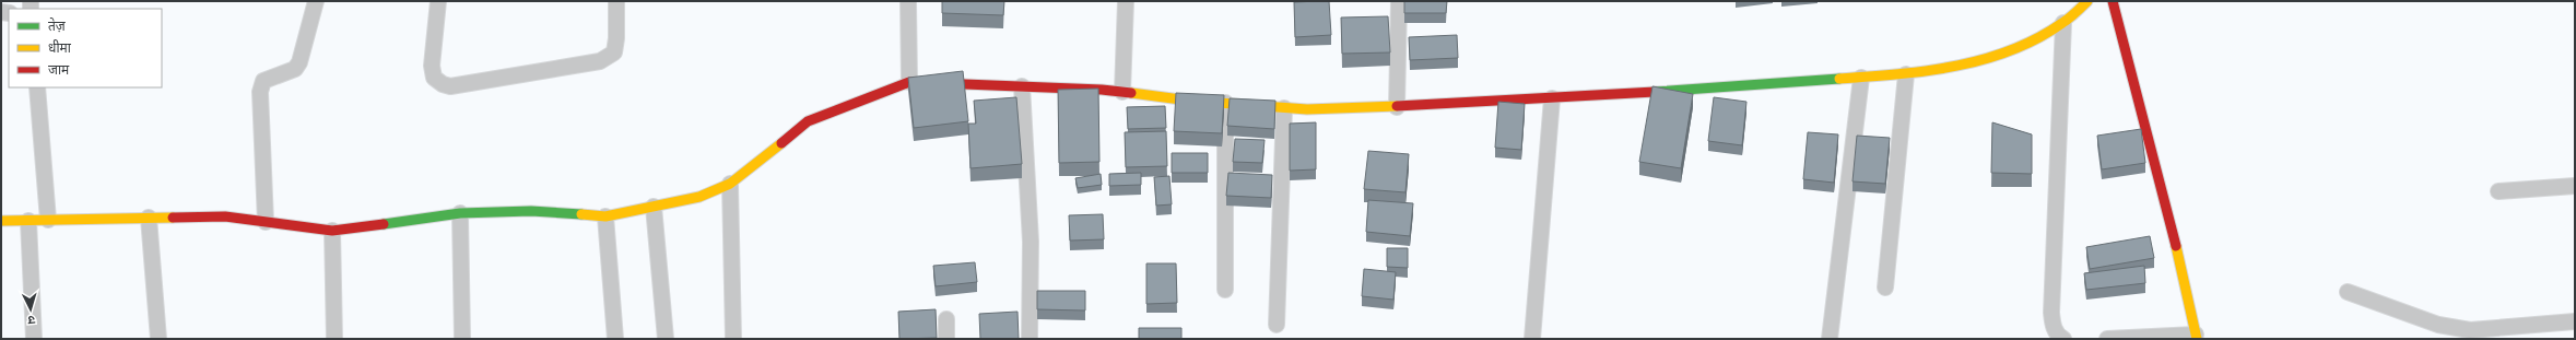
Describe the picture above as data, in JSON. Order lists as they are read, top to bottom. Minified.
{"legend":["तेज़","धीमा","जाम"],"north":"bottom"}
